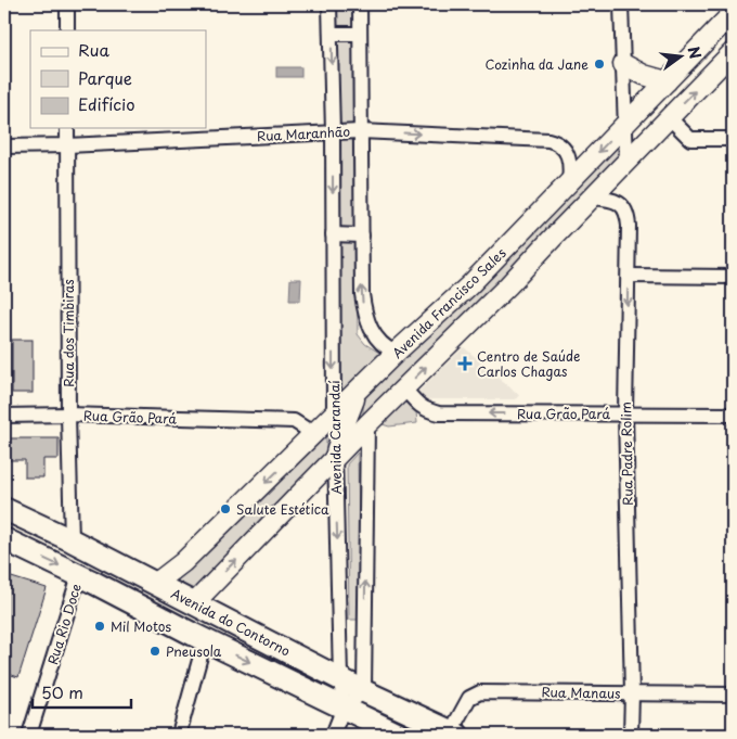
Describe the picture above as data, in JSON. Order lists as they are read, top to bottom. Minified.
{"streets":{"main road":["Avenida do Contorno"],"street":["Rua Maranhão","Avenida Francisco Sales","Rua dos Timbiras","Rua Grão Pará","Avenida Carandaí","Rua Padre Rolim","Rua Rio Doce","Rua Manaus"]},"crossings":[["Rua Maranhão","Avenida Francisco Sales"],["Rua Maranhão","Rua dos Timbiras"],["Rua Maranhão","Avenida Carandaí"],["Avenida Francisco Sales","Rua Grão Pará"],["Avenida Francisco Sales","Avenida Carandaí"],["Avenida Francisco Sales","Avenida do Contorno"],["Rua dos Timbiras","Rua Grão Pará"],["Rua dos Timbiras","Avenida do Contorno"],["Rua Grão Pará","Rua Padre Rolim"],["Avenida Carandaí","Avenida do Contorno"],["Rua Padre Rolim","Rua Manaus"],["Avenida do Contorno","Rua Rio Doce"],["Avenida do Contorno","Rua Manaus"]],"places":{"other":["Cozinha da Jane","Salute Estética","Mil Motos","Pneusola"],"health":["Centro de Saúde Carlos Chagas"]},"legend":["Rua","Parque","Edifício"],"scale_bar":"50 m","north":"right"}
